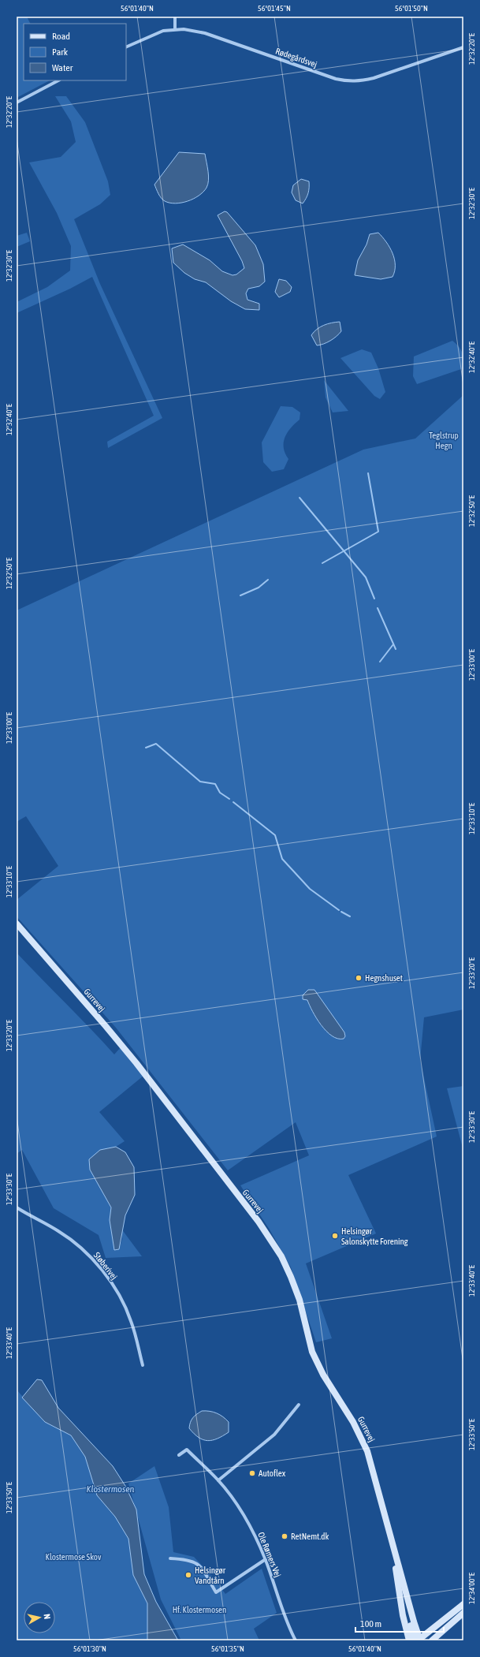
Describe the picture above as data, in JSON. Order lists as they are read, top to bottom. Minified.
{"streets":{"street":["Rødegårdsvej","Gurrevej","Støberivej","Ole Rømers Vej"]},"water":["Klostermosen"],"parks":["Teglstrup Hegn","Klostermose Skov","Hf. Klostermosen"],"places":["Hegnshuset","Helsingør Salonskytte Forening","Autoflex","RetNemt.dk","Helsingør Vandtårn"],"legend":["Road","Park","Water"],"scale_bar":"100 m","north":"right","coordinates":["56°01'40\"N","56°01'45\"N","56°01'50\"N","12°32'20\"E","12°32'30\"E","12°32'40\"E","12°32'50\"E","12°33'00\"E","12°33'10\"E","12°33'20\"E","12°33'30\"E","12°33'40\"E","12°33'50\"E","12°34'00\"E","56°01'30\"N","56°01'35\"N"]}
